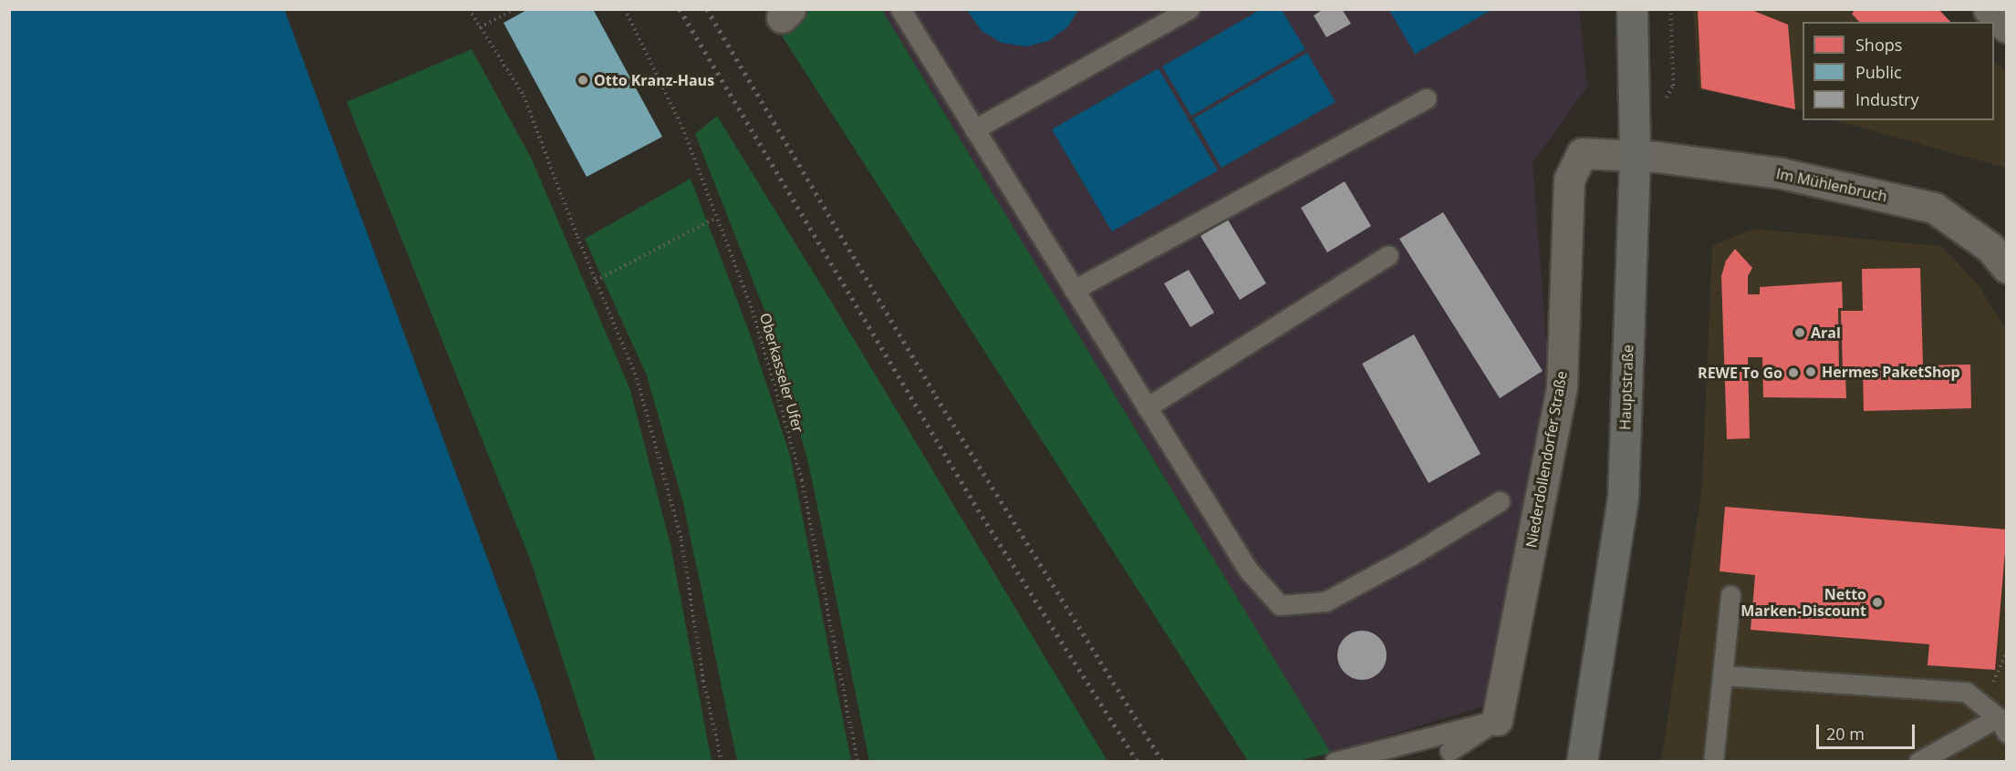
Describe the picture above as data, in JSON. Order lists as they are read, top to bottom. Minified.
{"streets":{"main road":["Hauptstraße"],"street":["Im Mühlenbruch","Niederdollendorfer Straße"],"path":["Oberkasseler Ufer"]},"crossings":[["Im Mühlenbruch","Hauptstraße"],["Im Mühlenbruch","Niederdollendorfer Straße"],["Hauptstraße","Niederdollendorfer Straße"]],"places":["Otto Kranz-Haus","Aral","Hermes PaketShop","REWE To Go","Netto Marken-Discount"],"legend":["Shops","Public","Industry"],"scale_bar":"20 m"}
